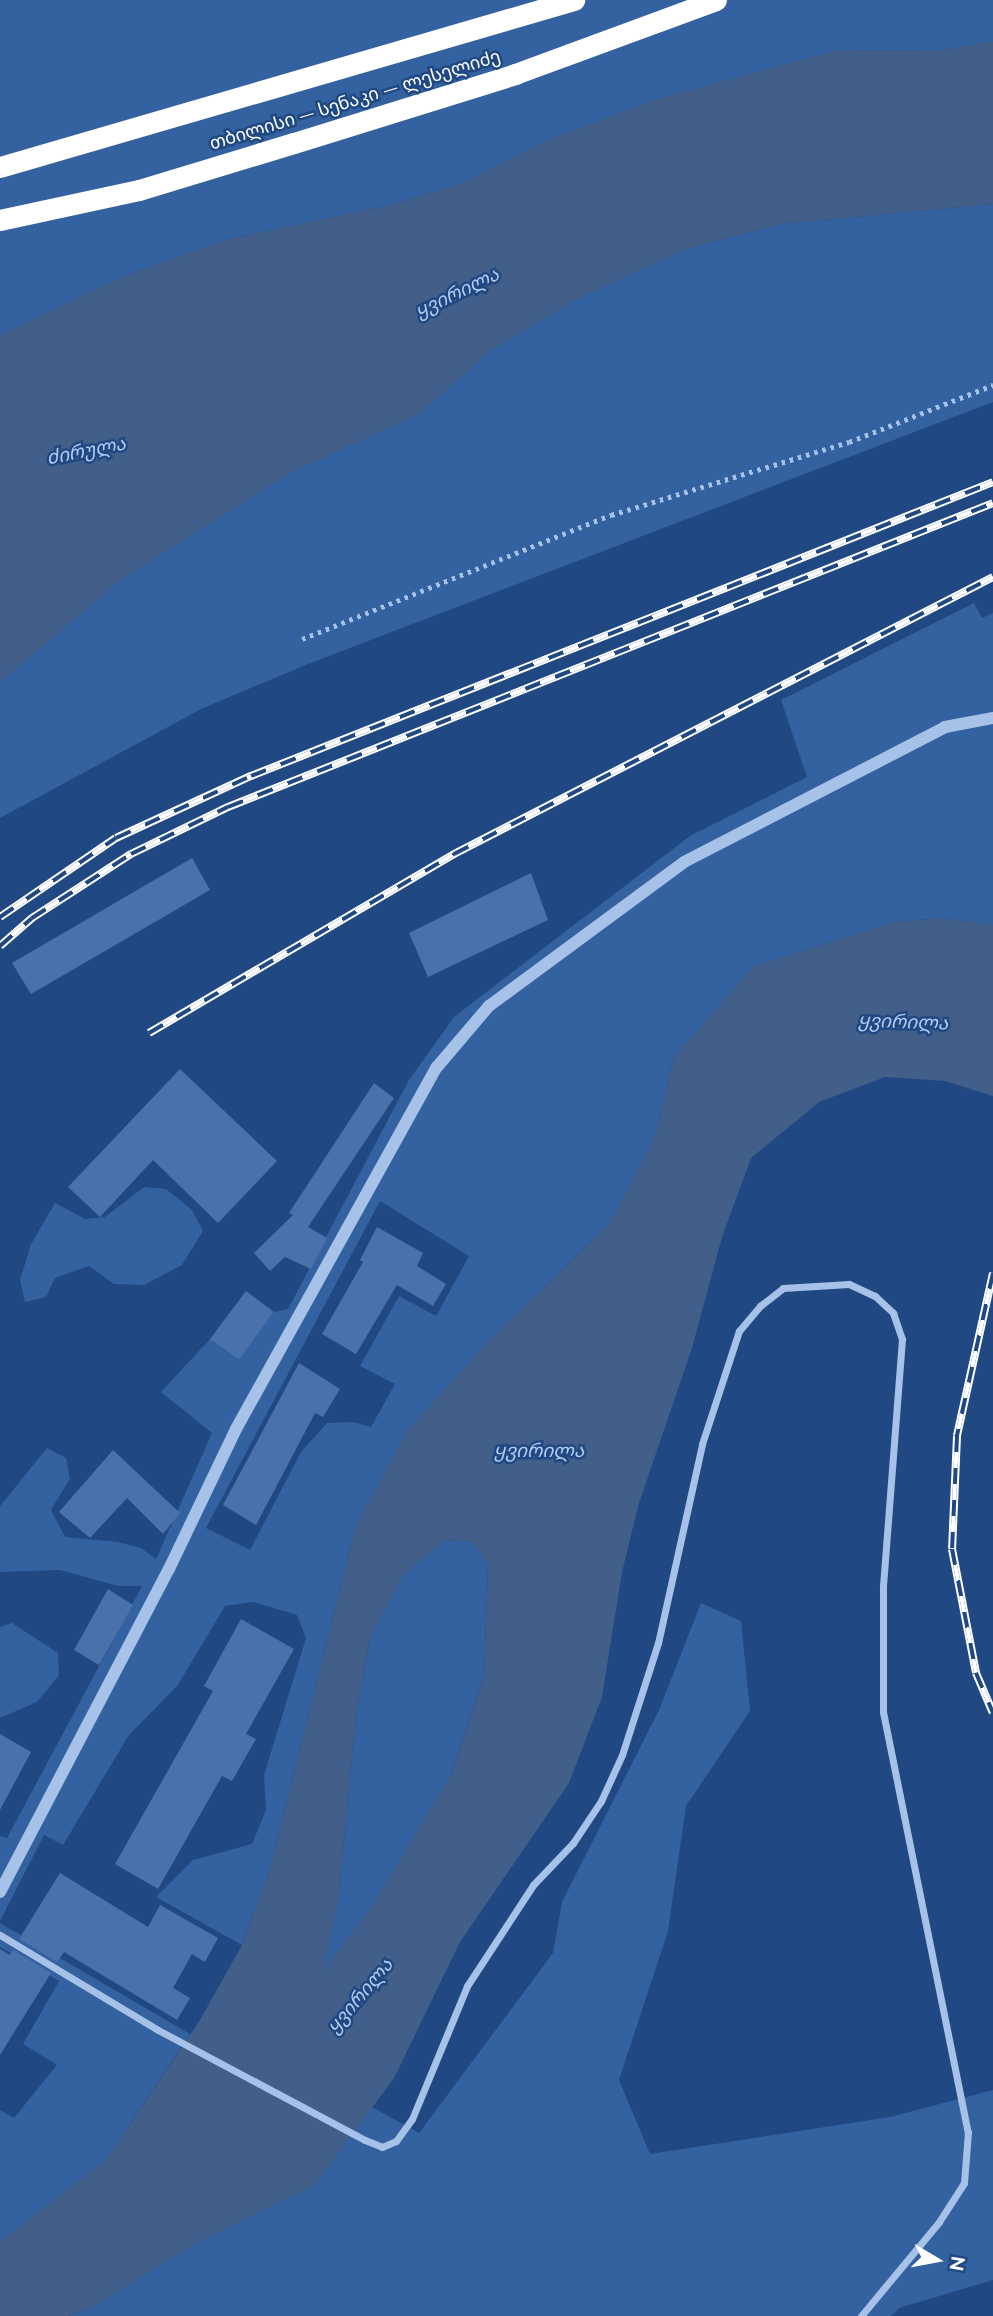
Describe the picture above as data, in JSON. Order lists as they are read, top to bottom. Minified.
{"streets":{"highway":["თბილისი — სენაკი — ლესელიძე"]},"water":["ყვირილა","ძირულა"],"north":"right"}
